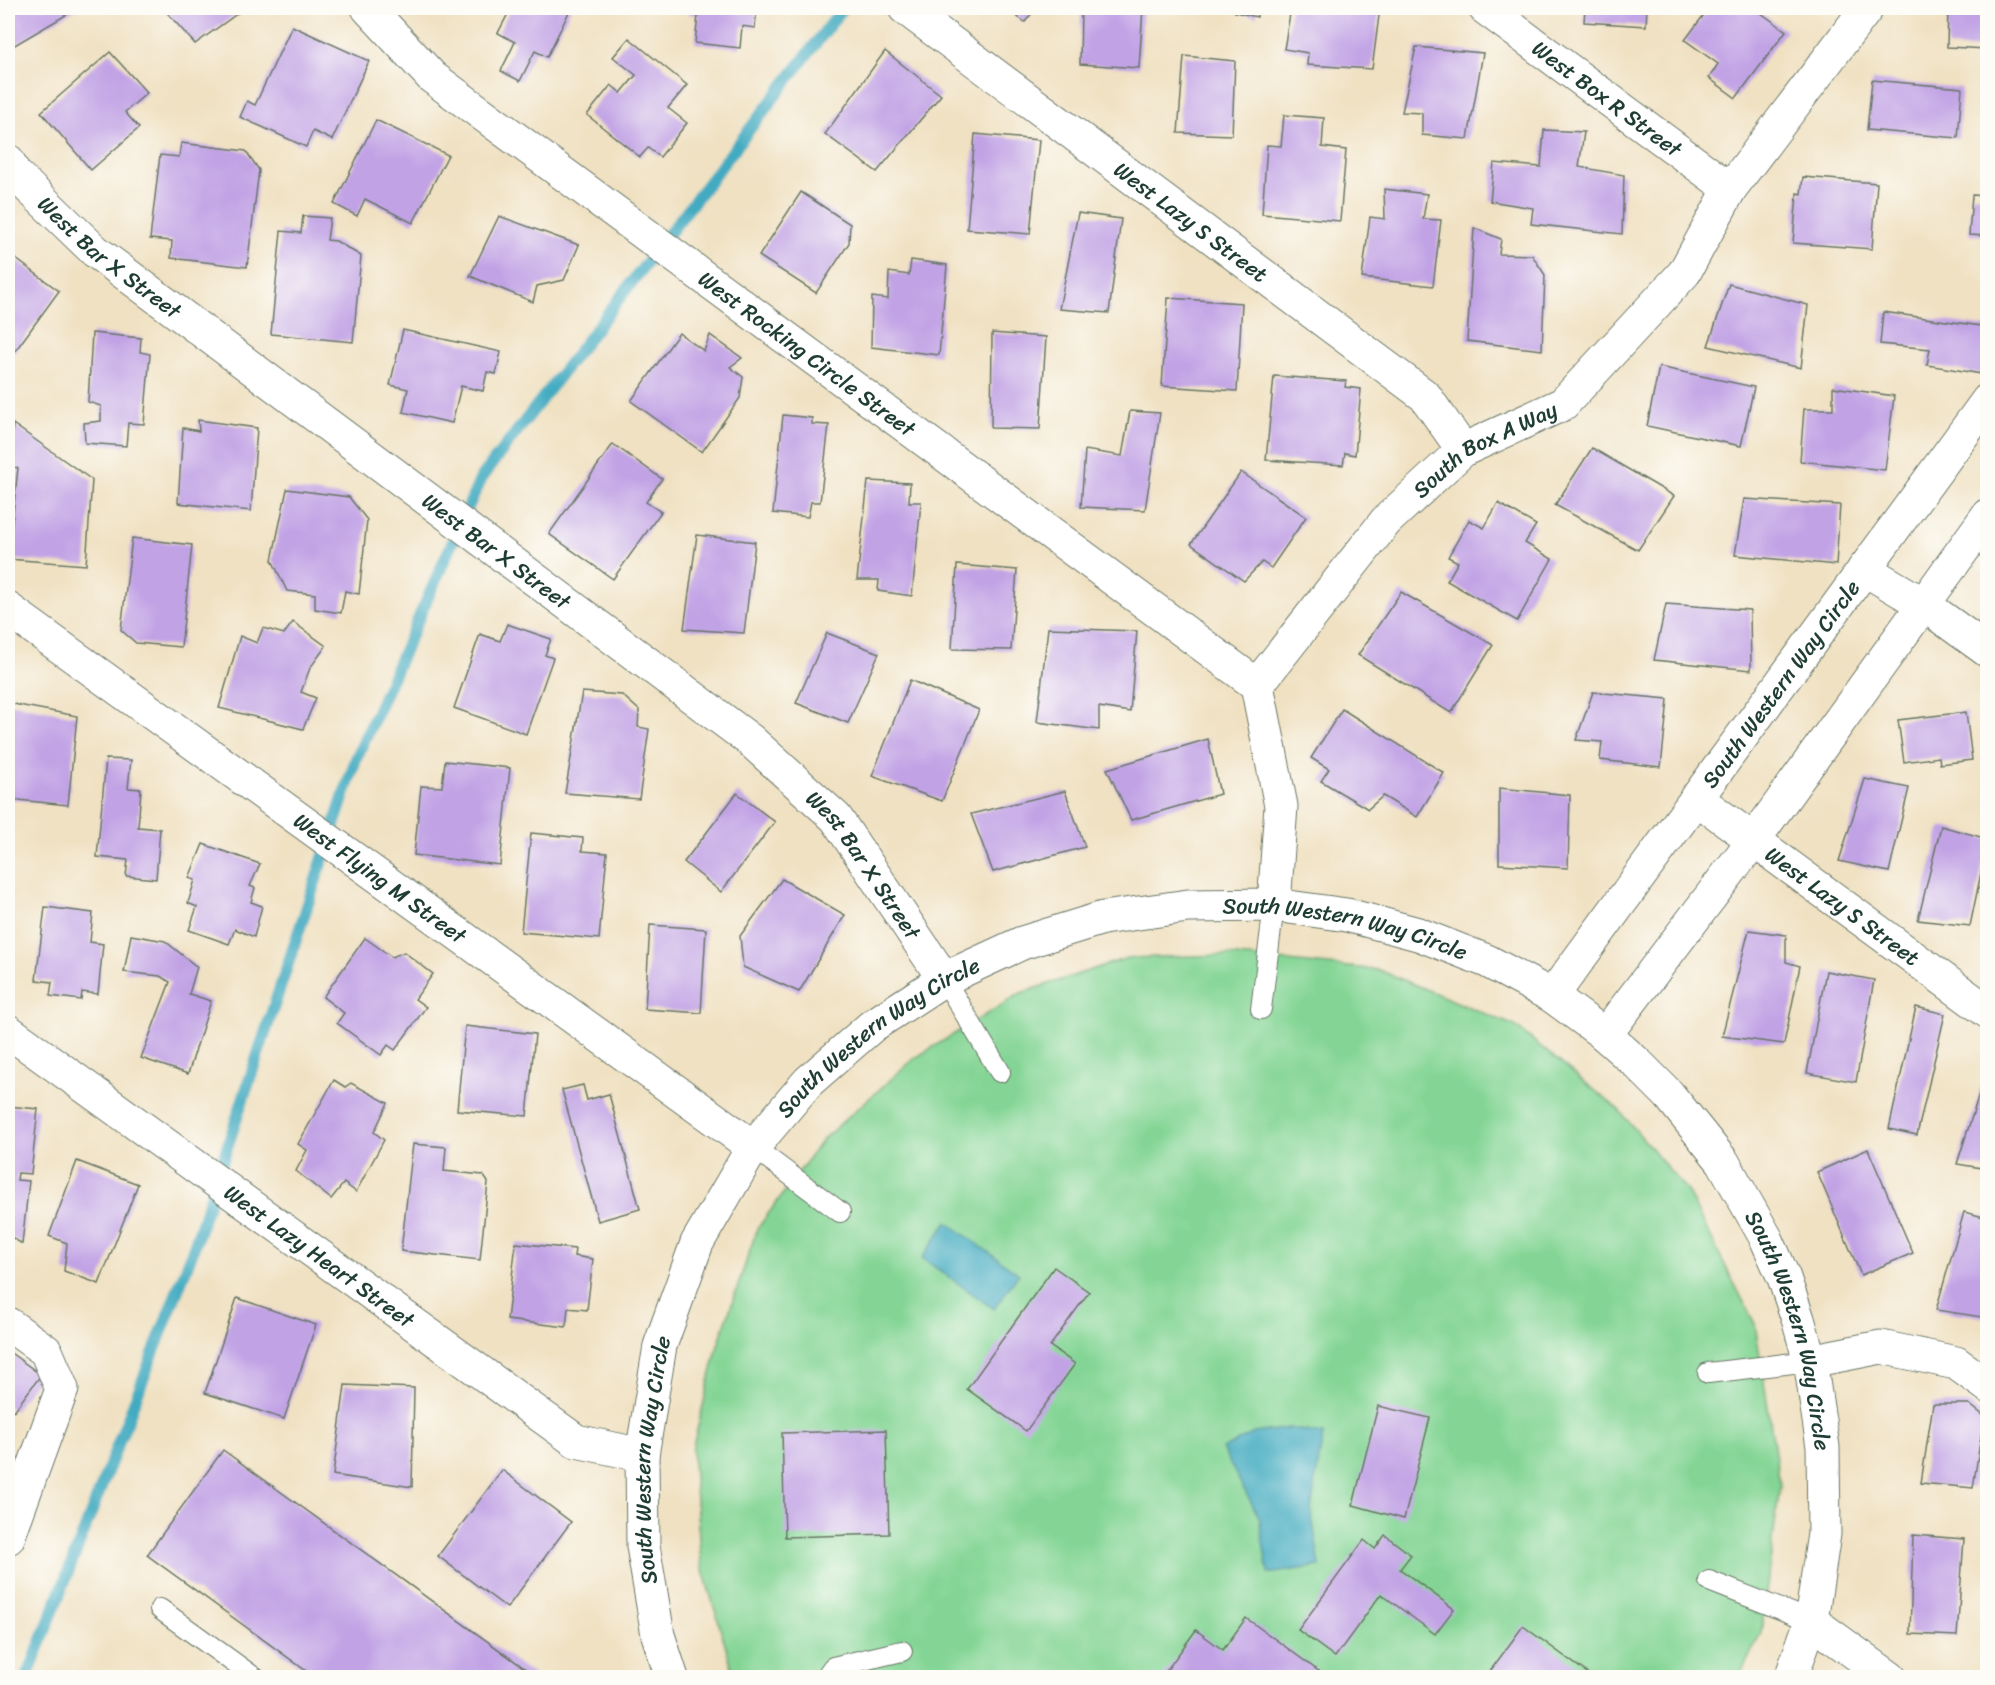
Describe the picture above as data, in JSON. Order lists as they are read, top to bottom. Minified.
{"streets":{"street":["West Box R Street","West Lazy S Street","West Bar X Street","West Rocking Circle Street","South Box A Way","South Western Way Circle","West Flying M Street","West Lazy Heart Street"]},"crossings":[["West Box R Street","South Box A Way"],["West Lazy S Street","South Box A Way"],["West Lazy S Street","South Western Way Circle"],["West Bar X Street","South Western Way Circle"],["West Rocking Circle Street","South Box A Way"],["South Western Way Circle","West Flying M Street"],["South Western Way Circle","West Lazy Heart Street"]]}
